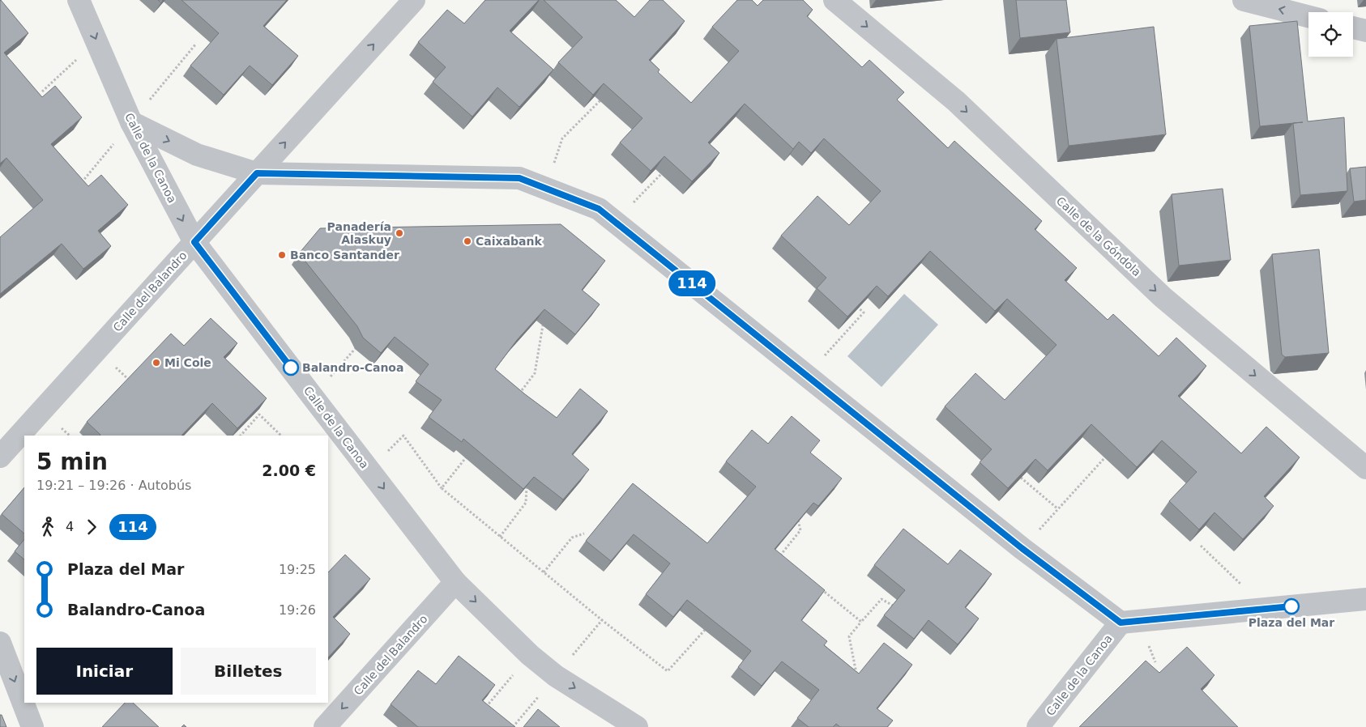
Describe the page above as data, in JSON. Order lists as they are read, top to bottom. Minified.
{"streets":{"street":["Calle de la Canoa","Calle de la Góndola","Calle del Balandro"]},"crossings":[["Calle de la Canoa","Calle del Balandro"]],"one_way":["Calle de la Canoa","Calle de la Góndola"],"places":["Panadería Alaskuy","Caixabank","Banco Santander","Mi Cole","Balandro-Canoa","Plaza del Mar"],"lines":["bus line 114"],"page":{"on_map":"114","heading":["5 min","19:21 – 19:26 · Autobús","2.00 €"],"legs":["4","114"],"list":[{"name":"Plaza del Mar","value":"19:25"},{"name":"Balandro-Canoa","value":"19:26"}],"buttons":["Iniciar","Billetes"]}}
